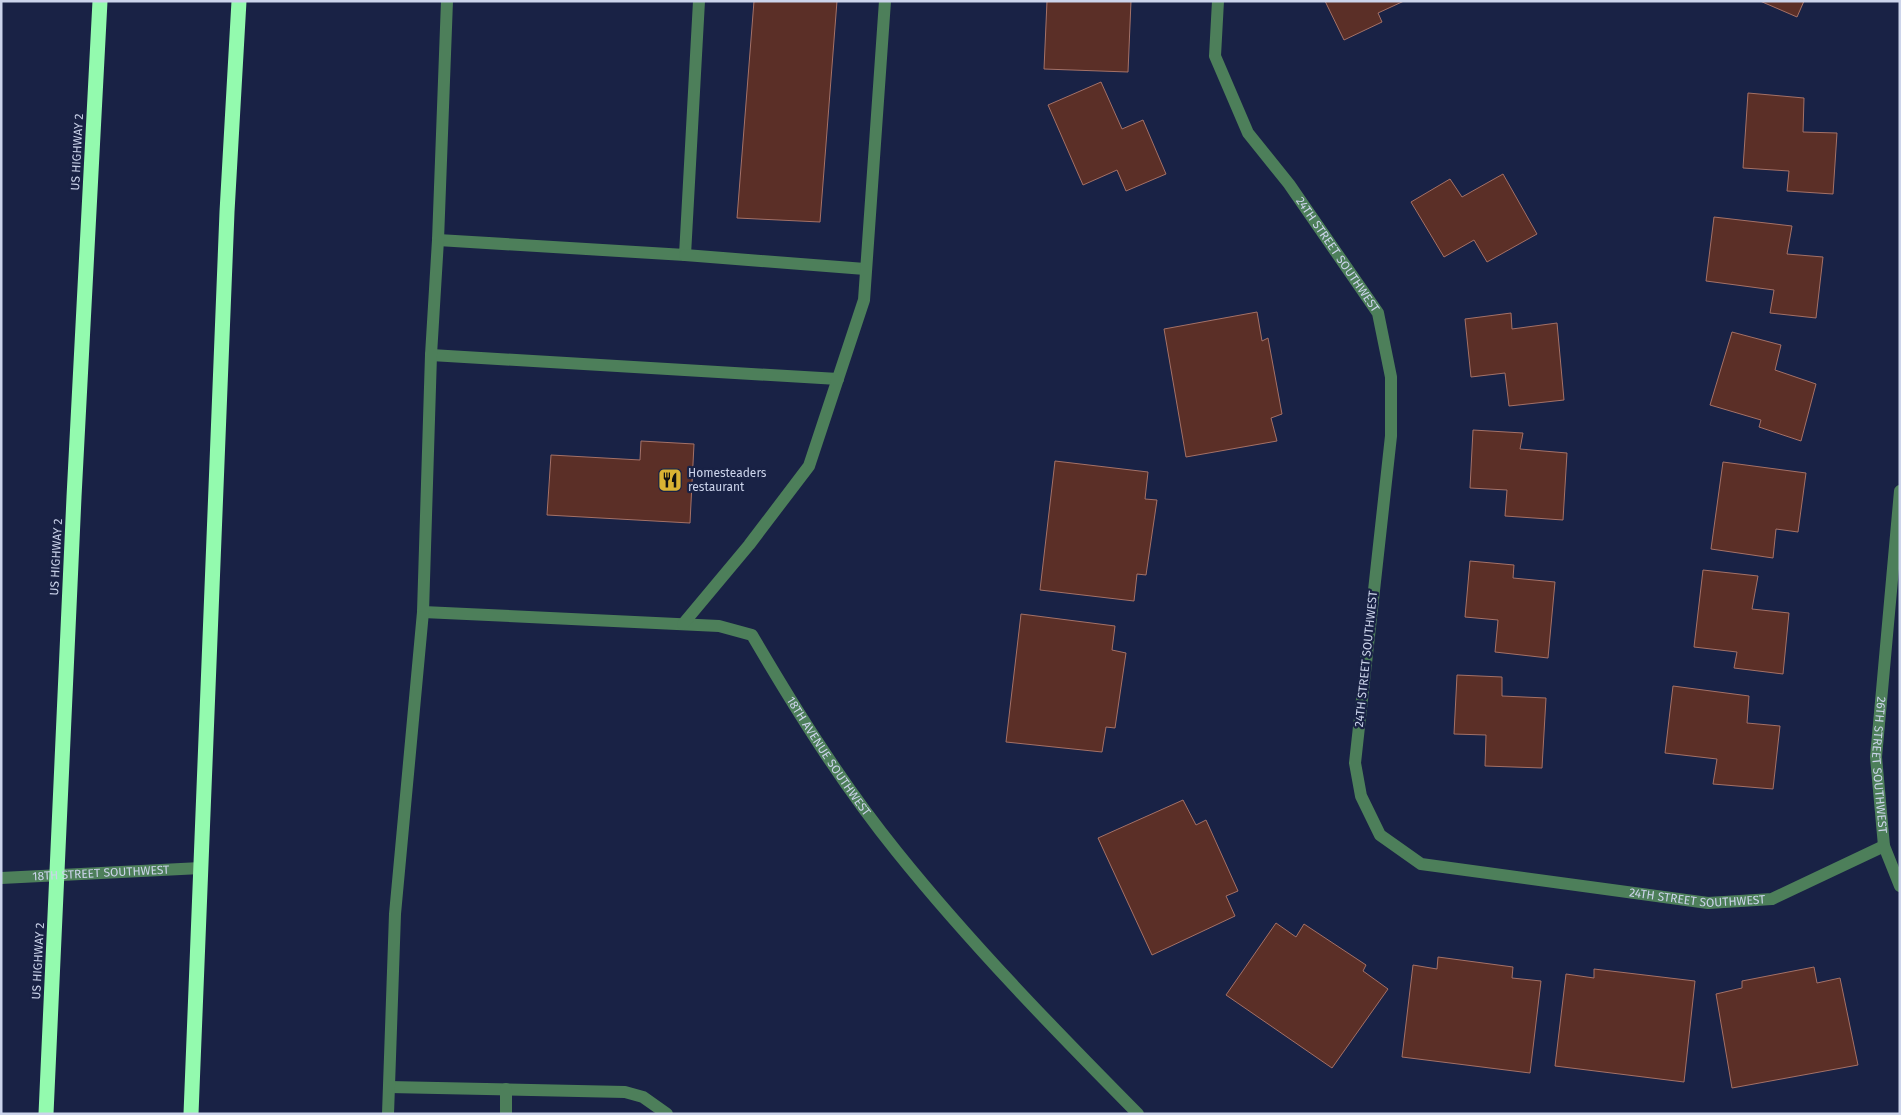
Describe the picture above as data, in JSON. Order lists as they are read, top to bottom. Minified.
{"streets":{"highway":["US HIGHWAY 2"],"street":["24TH STREET SOUTHWEST","18TH AVENUE SOUTHWEST","26TH STREET SOUTHWEST","18TH STREET SOUTHWEST"]},"crossings":[["US HIGHWAY 2","18TH STREET SOUTHWEST"],["24TH STREET SOUTHWEST","26TH STREET SOUTHWEST"]],"places":{"restaurant":["Homesteaders restaurant"]}}
